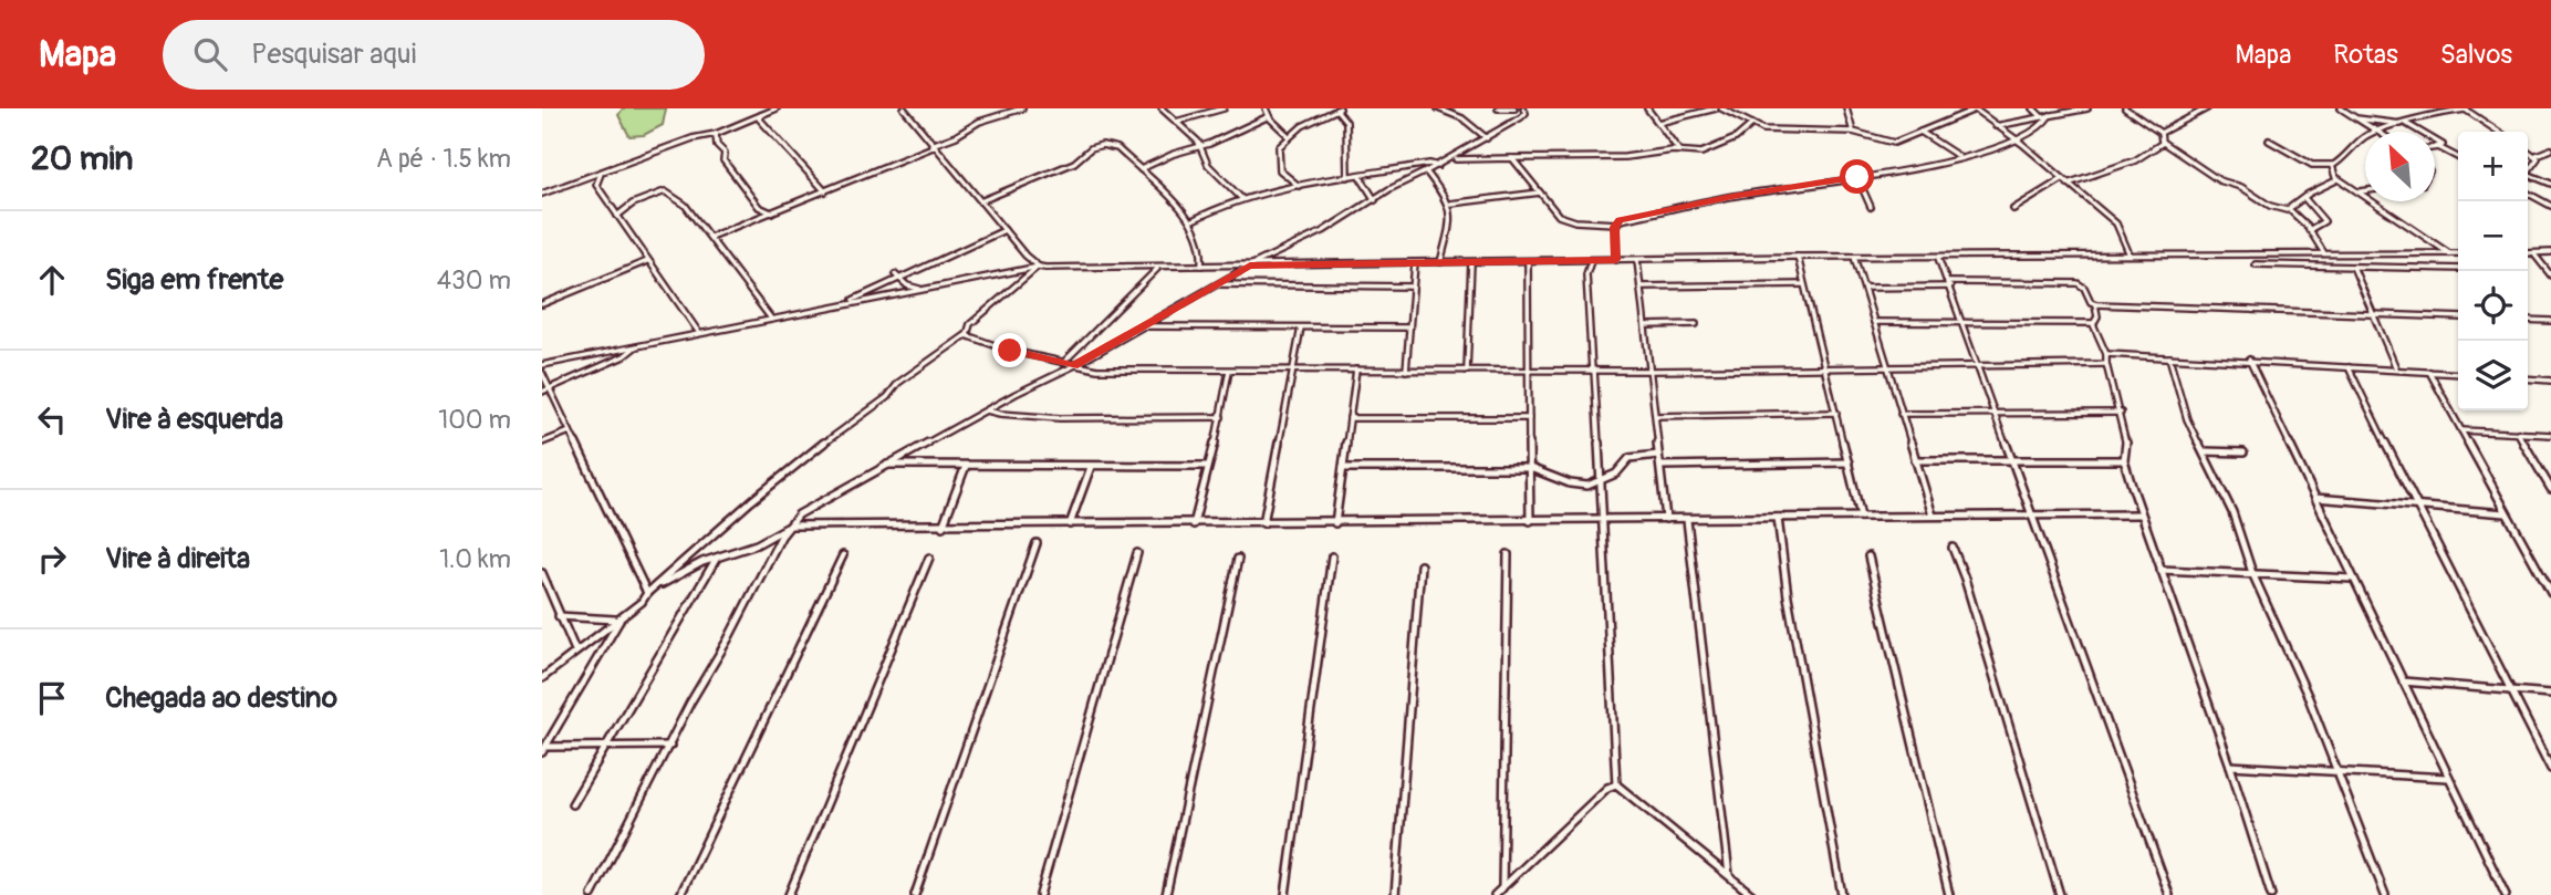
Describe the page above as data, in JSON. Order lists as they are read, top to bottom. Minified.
{"north":"top left","page":{"header":"Mapa","search":"Pesquisar aqui","nav":["Mapa","Rotas","Salvos"],"heading":["20 min","A pé · 1.5 km"],"map_buttons":["+","−"],"list":[["Siga em frente","430 m"],["Vire à esquerda","100 m"],["Vire à direita","1.0 km"],"Chegada ao destino"]}}
